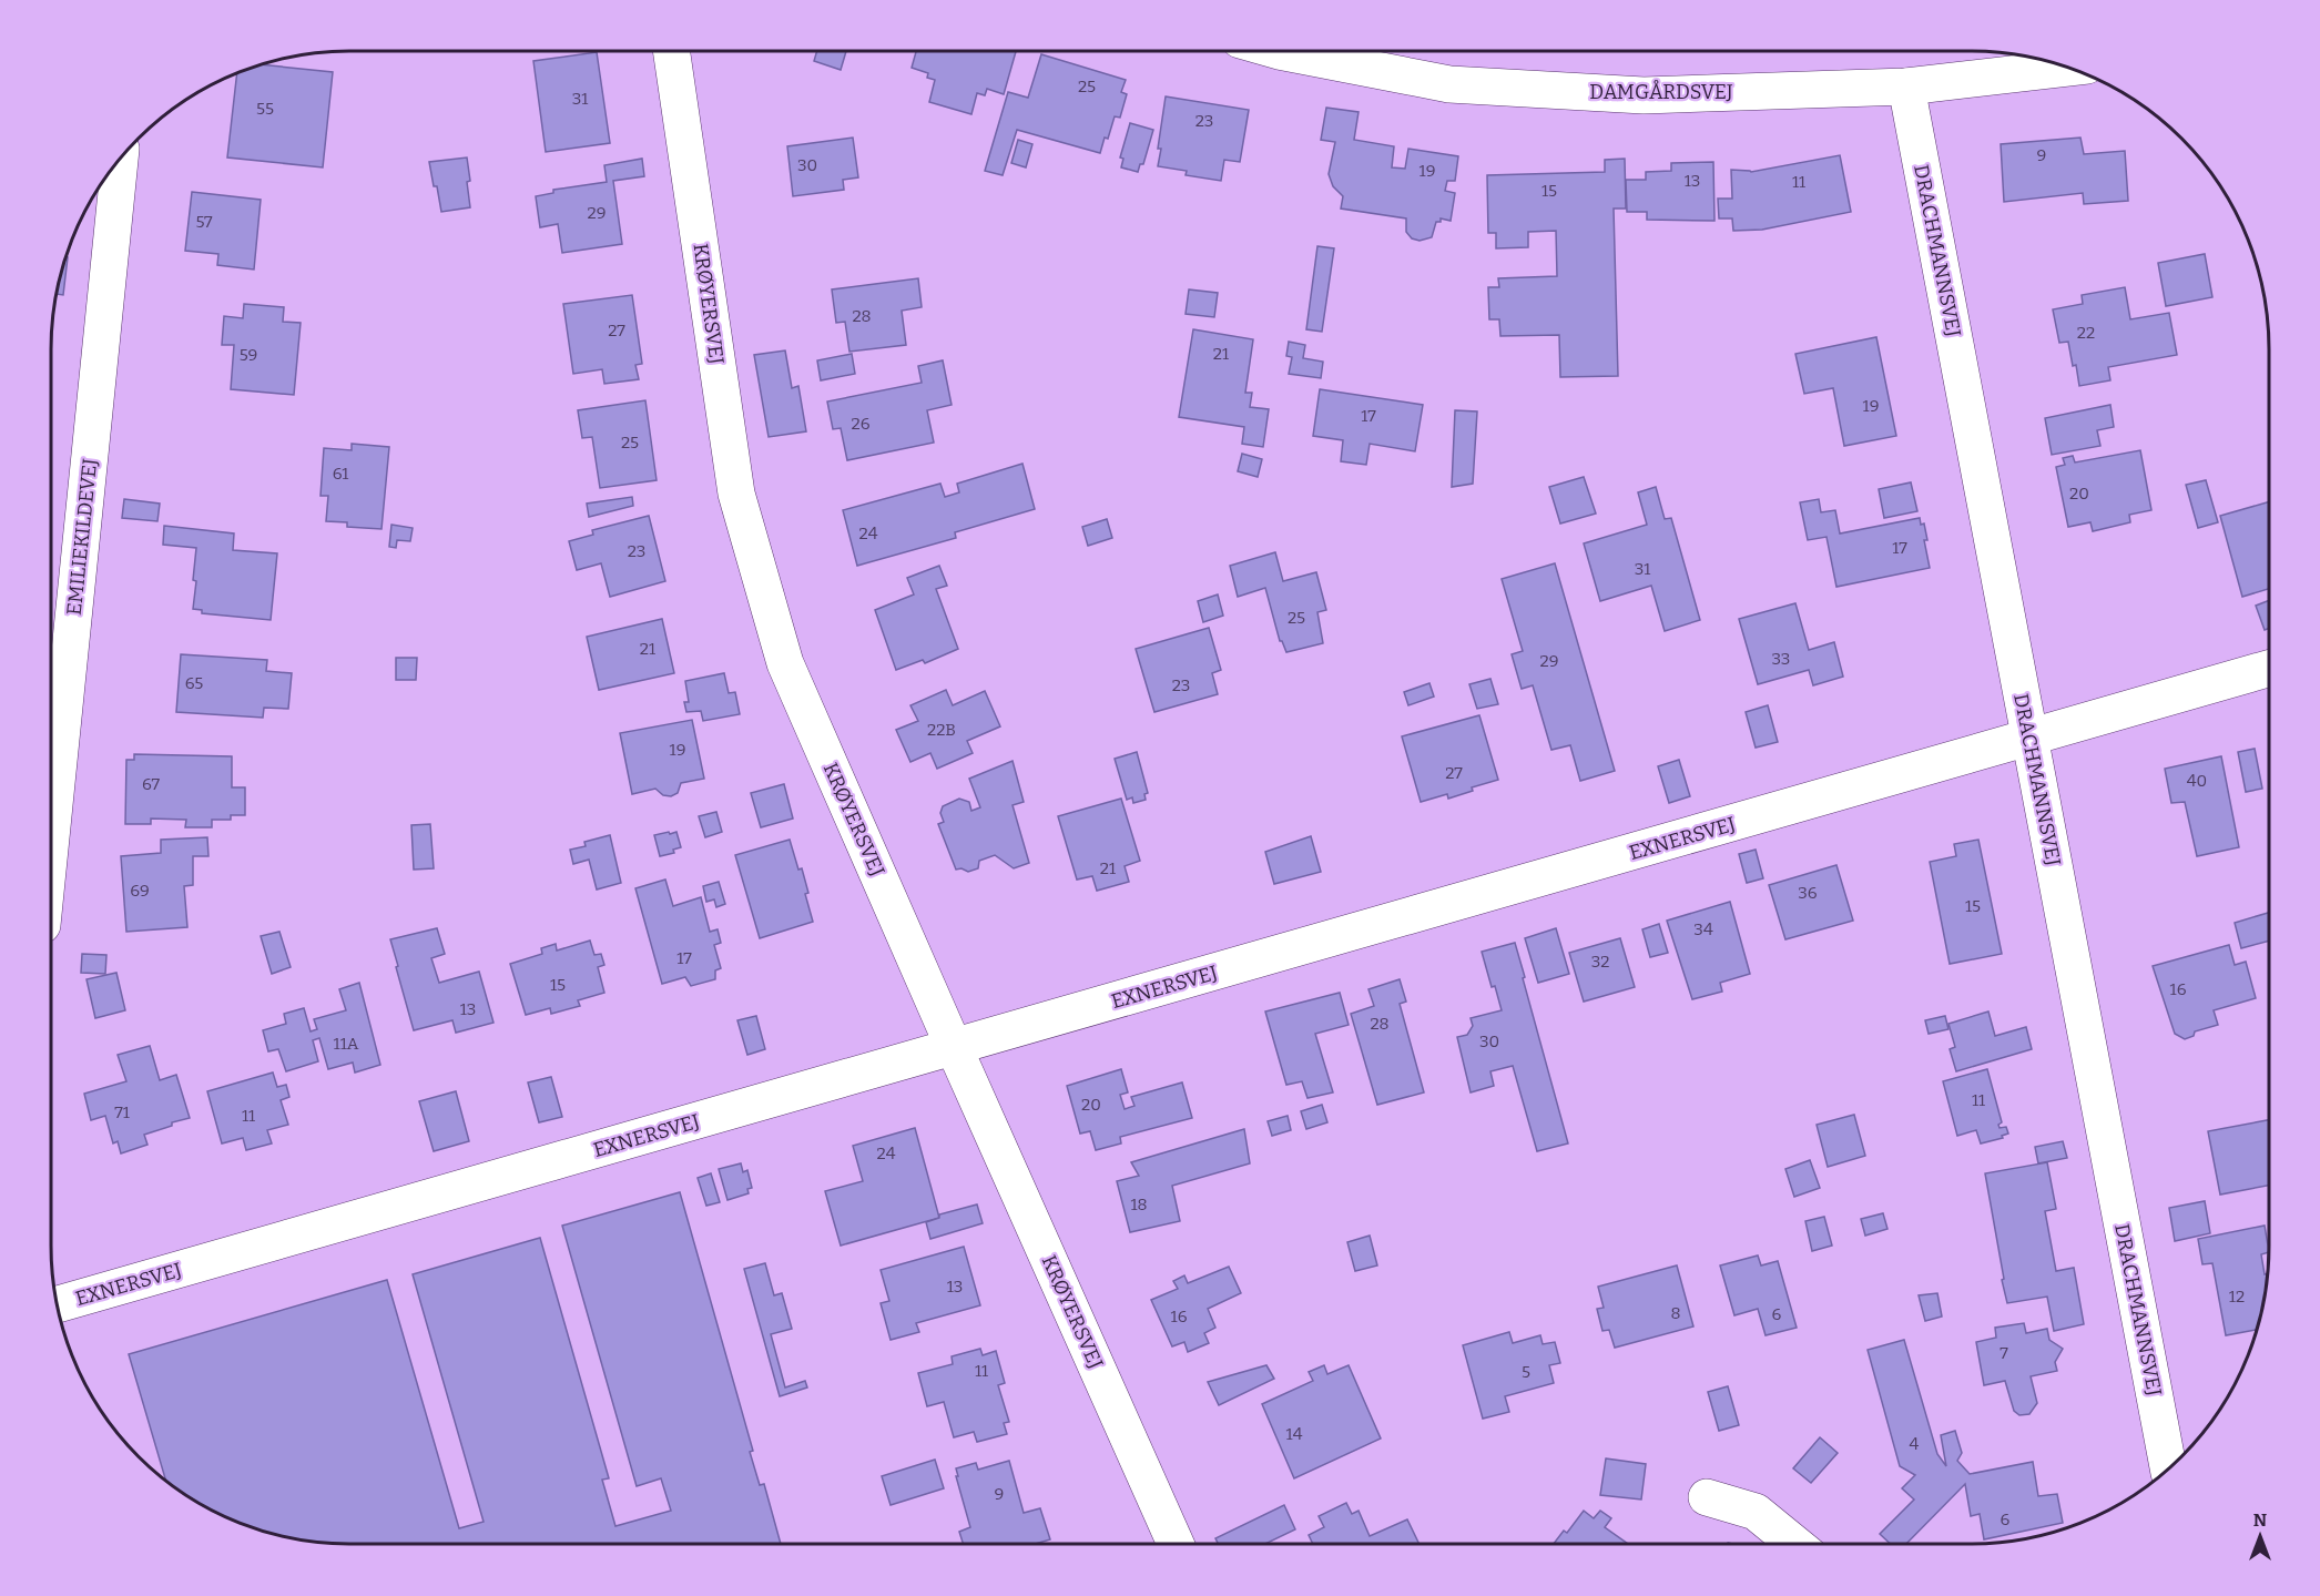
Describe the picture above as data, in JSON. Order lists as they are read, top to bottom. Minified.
{"streets":{"street":["DAMGÅRDSVEJ","DRACHMANNSVEJ","KRØYERSVEJ","EMILIEKILDEVEJ","EXNERSVEJ"]},"crossings":[["DAMGÅRDSVEJ","DRACHMANNSVEJ"],["DRACHMANNSVEJ","EXNERSVEJ"],["KRØYERSVEJ","EXNERSVEJ"]],"house_numbers":["25","31","55","23","9","30","19","13","11","15","29","57","28","27","22","21","59","19","17","26","25","61","20","24","17","23","31","25","21","33","29","65","23","22B","19","27","40","67","21","69","36","15","34","17","32","15","16","13","28","30","11A","11","20","71","11","24","18","13","12","8","6","16","7","11","5","14","4","9","6"],"north":"top"}
